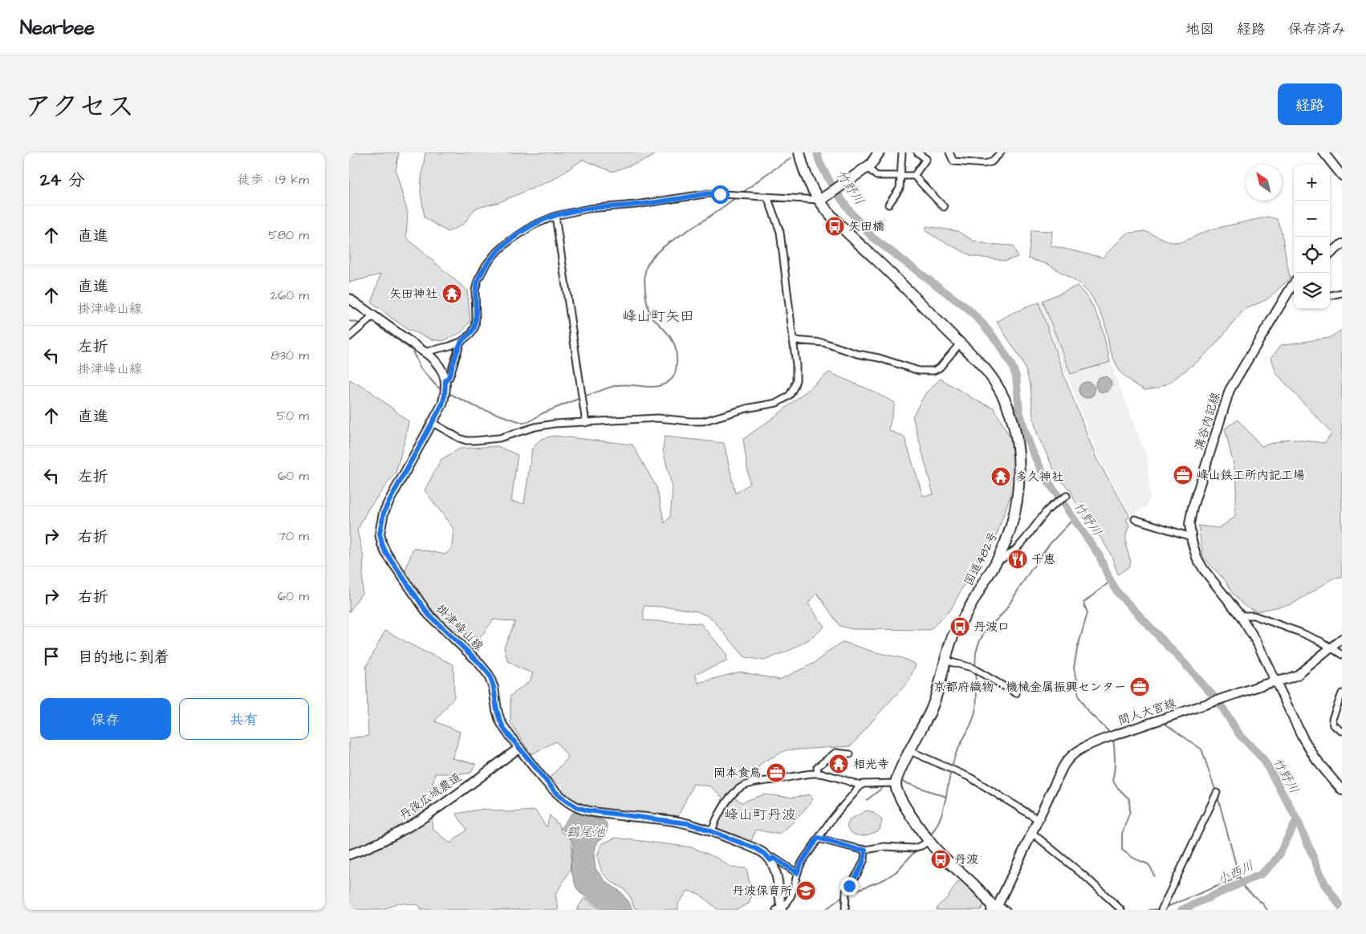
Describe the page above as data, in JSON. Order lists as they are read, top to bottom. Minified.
{"streets":{"highway":["国道482号"],"main road":["溝谷内記線","掛津峰山線","間人大宮線","丹後広域農道"]},"crossings":[["溝谷内記線","間人大宮線"],["掛津峰山線","丹後広域農道"]],"districts":["峰山町矢田","峰山町丹波"],"water":["竹野川","鶴尾池","小西川"],"places":{"bus stop":["矢田橋","丹波口","丹波"],"temple":["矢田神社","多久神社","相光寺"],"office":["峰山鉄工所内記工場","京都府織物・機械金属振興センター","岡本食鳥"],"restaurant":["千恵"],"school or university":["丹波保育所"]},"north":"top left","page":{"header":"Nearbee","nav":["地図","経路","保存済み"],"title":"アクセス","buttons":["経路",["保存","共有"]],"heading":["24 分","徒歩 · 1.9 km"],"map_buttons":["+","−"],"list":[["直進","580 m"],["直進","掛津峰山線","260 m"],["左折","掛津峰山線","830 m"],["直進","50 m"],["左折","60 m"],["右折","70 m"],["右折","60 m"],"目的地に到着"]}}
